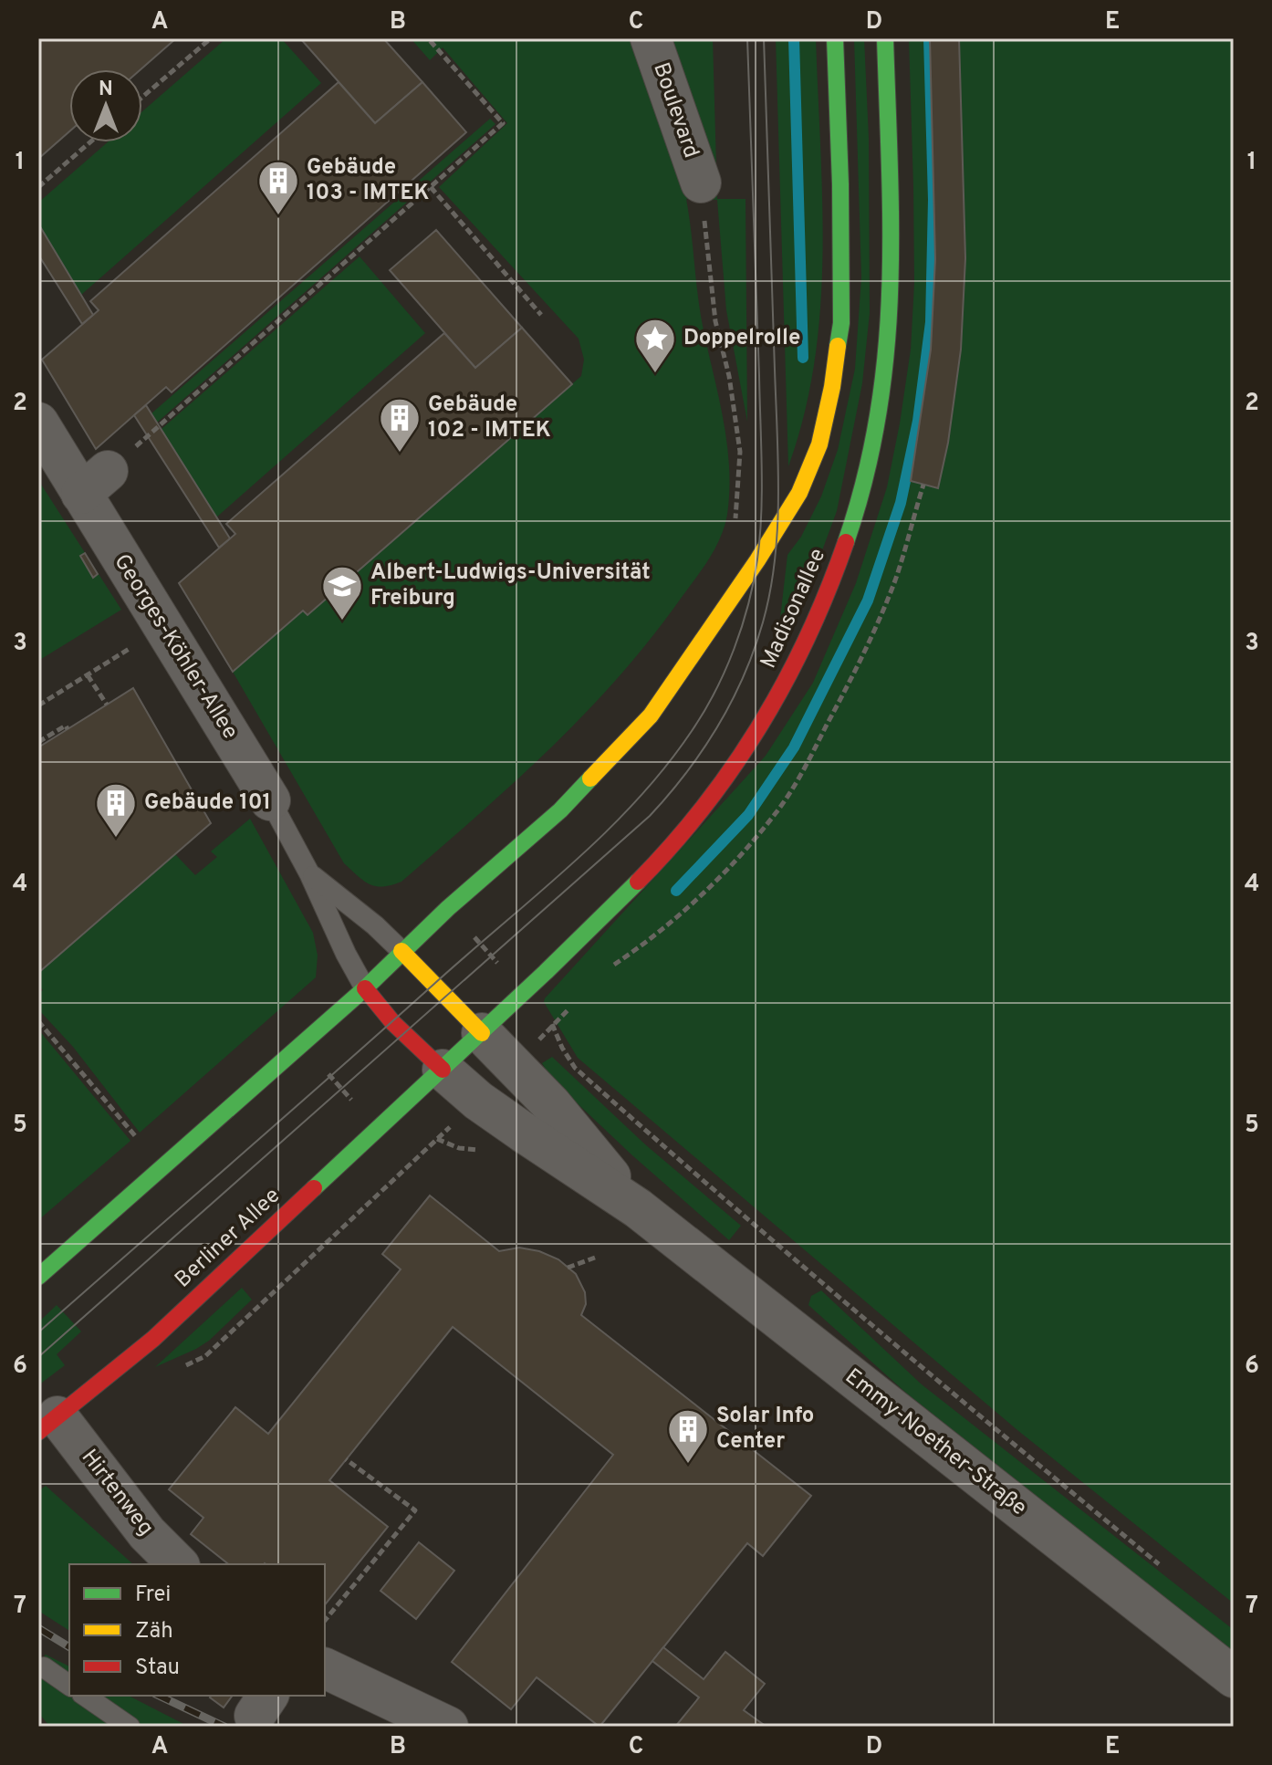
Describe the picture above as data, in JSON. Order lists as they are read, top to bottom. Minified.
{"streets":{"main road":["Madisonallee","Berliner Allee"],"street":["Boulevard","Georges-Köhler-Allee","Emmy-Noether-Straße","Hirtenweg"]},"crossings":[["Madisonallee","Berliner Allee"],["Madisonallee","Emmy-Noether-Straße"],["Berliner Allee","Emmy-Noether-Straße"],["Berliner Allee","Hirtenweg"]],"places":{"building":["Gebäude 103 - IMTEK","Gebäude 102 - IMTEK","Gebäude 101","Solar Info Center"],"place":["Doppelrolle"],"school or university":["Albert-Ludwigs-Universität Freiburg"]},"legend":["Frei","Zäh","Stau"],"north":"top","grid":{"columns":["A","B","C","D","E"],"rows":["1","2","3","4","5","6","7"]}}
